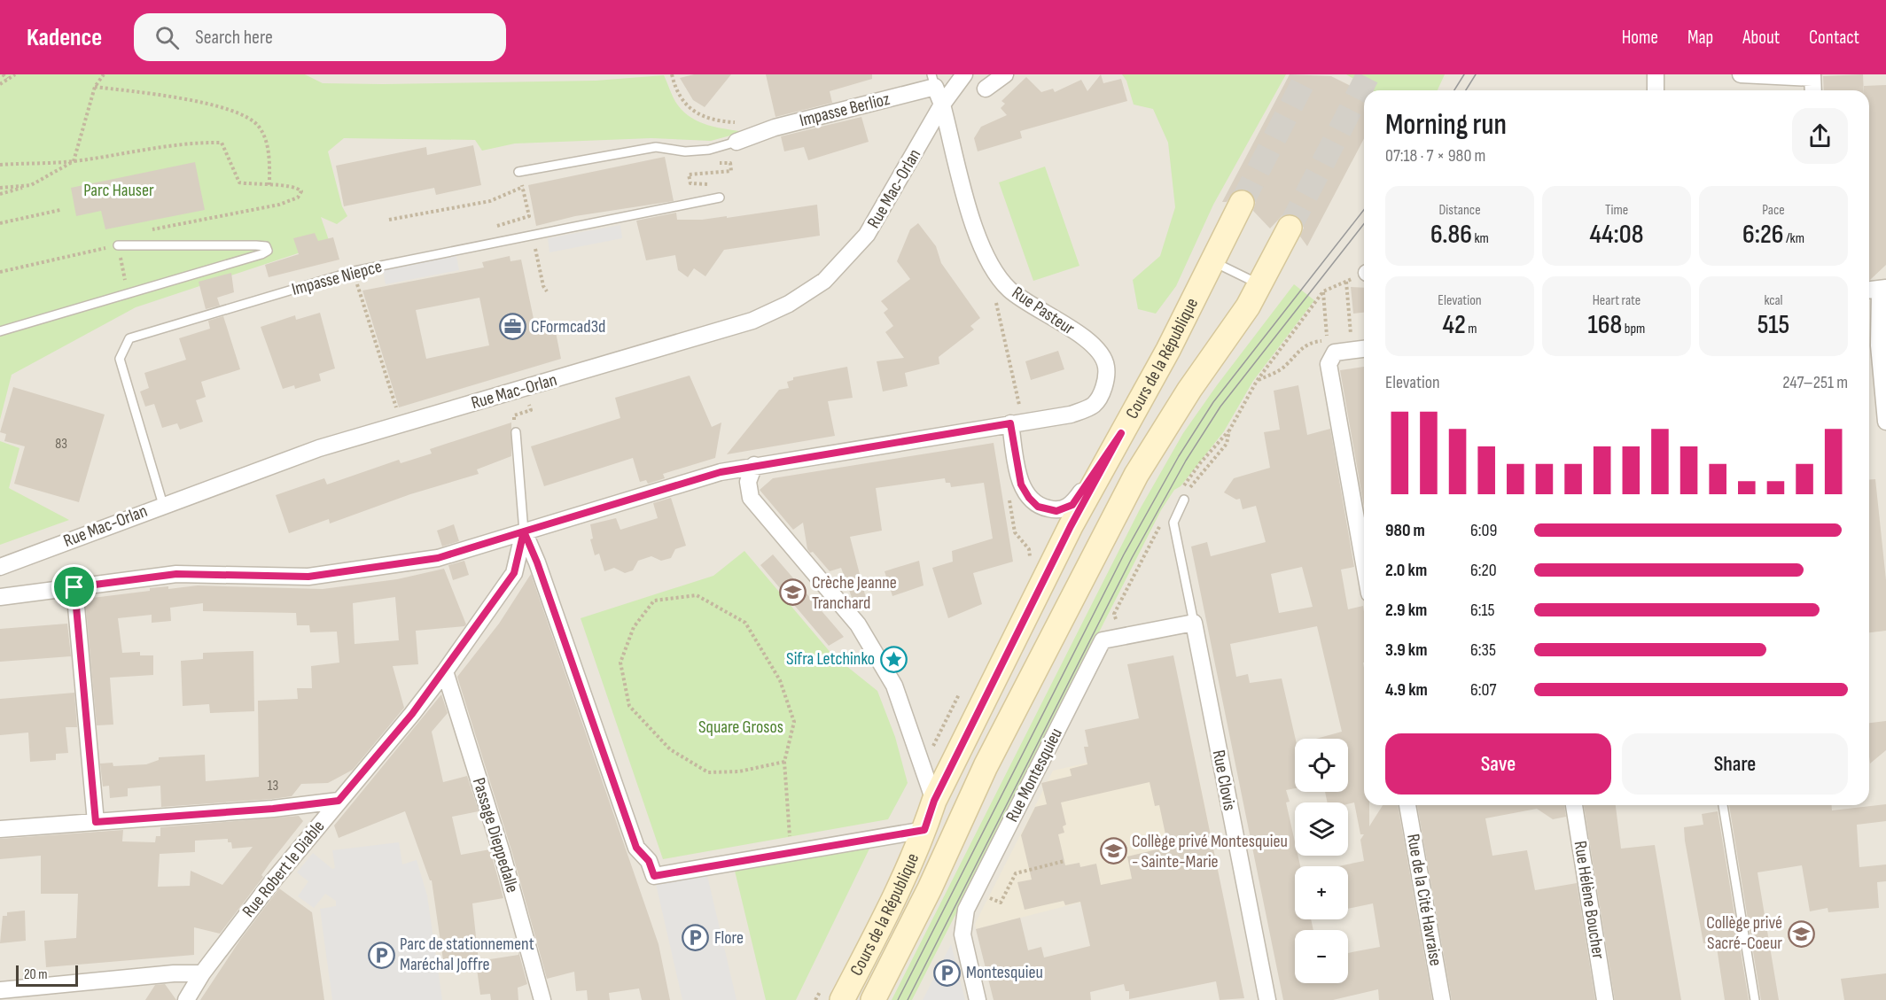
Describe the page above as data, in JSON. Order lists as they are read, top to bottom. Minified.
{"streets":{"main road":["Cours de la République"],"street":["Impasse Berlioz","Rue Mac-Orlan","Rue Pasteur","Rue Montesquieu","Rue Clovis","Passage Dieppedalle","Rue Robert le Diable","Rue de la Cité Havraise","Rue Hélène Boucher"],"lane":["Impasse Niepce"]},"crossings":[["Impasse Berlioz","Rue Mac-Orlan"],["Impasse Berlioz","Rue Pasteur"],["Rue Mac-Orlan","Impasse Niepce"],["Rue Mac-Orlan","Rue Pasteur"],["Rue Pasteur","Rue Robert le Diable"],["Rue Montesquieu","Rue Clovis"],["Passage Dieppedalle","Rue Robert le Diable"]],"parks":["Parc Hauser","Square Grosos"],"places":{"office":["CFormcad3d"],"school or university":["Crèche Jeanne Tranchard","Collège privé Montesquieu - Sainte-Marie","Collège privé Sacré-Coeur"],"place":["Sifra Letchinko"],"parking":["Flore","Parc de stationnement Maréchal Joffre","Montesquieu"]},"house_numbers":["83","13"],"scale_bar":"20 m","page":{"header":"Kadence","search":"Search here","nav":["Home","Map","About","Contact"],"heading":["Morning run","07:18 · 7 × 980 m"],"stats":[["Distance","6.86 km"],["Time","44:08"],["Pace","6:26 /km"],["Elevation","42 m"],["Heart rate","168 bpm"],["kcal","515"]],"chart":["Elevation","247–251 m"],"list":[{"name":"980 m","note":"6:09"},{"name":"2.0 km","note":"6:20"},{"name":"2.9 km","note":"6:15"},{"name":"3.9 km","note":"6:35"},{"name":"4.9 km","note":"6:07"}],"buttons":["Save","Share"],"map_buttons":["+","−"],"scale":"20 m"}}
